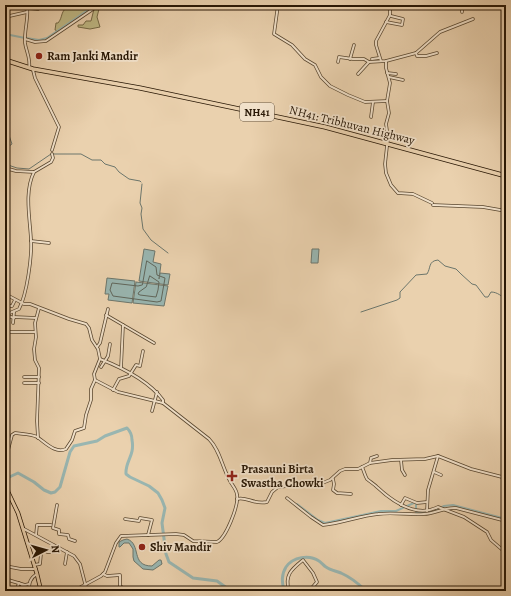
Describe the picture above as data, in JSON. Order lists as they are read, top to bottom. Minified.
{"streets":{"highway":["NH41","NH41: Tribhuvan Highway"]},"places":{"other":["Ram Janki Mandir","Shiv Mandir"],"health":["Prasauni Birta Swastha Chowki"]},"north":"right"}
